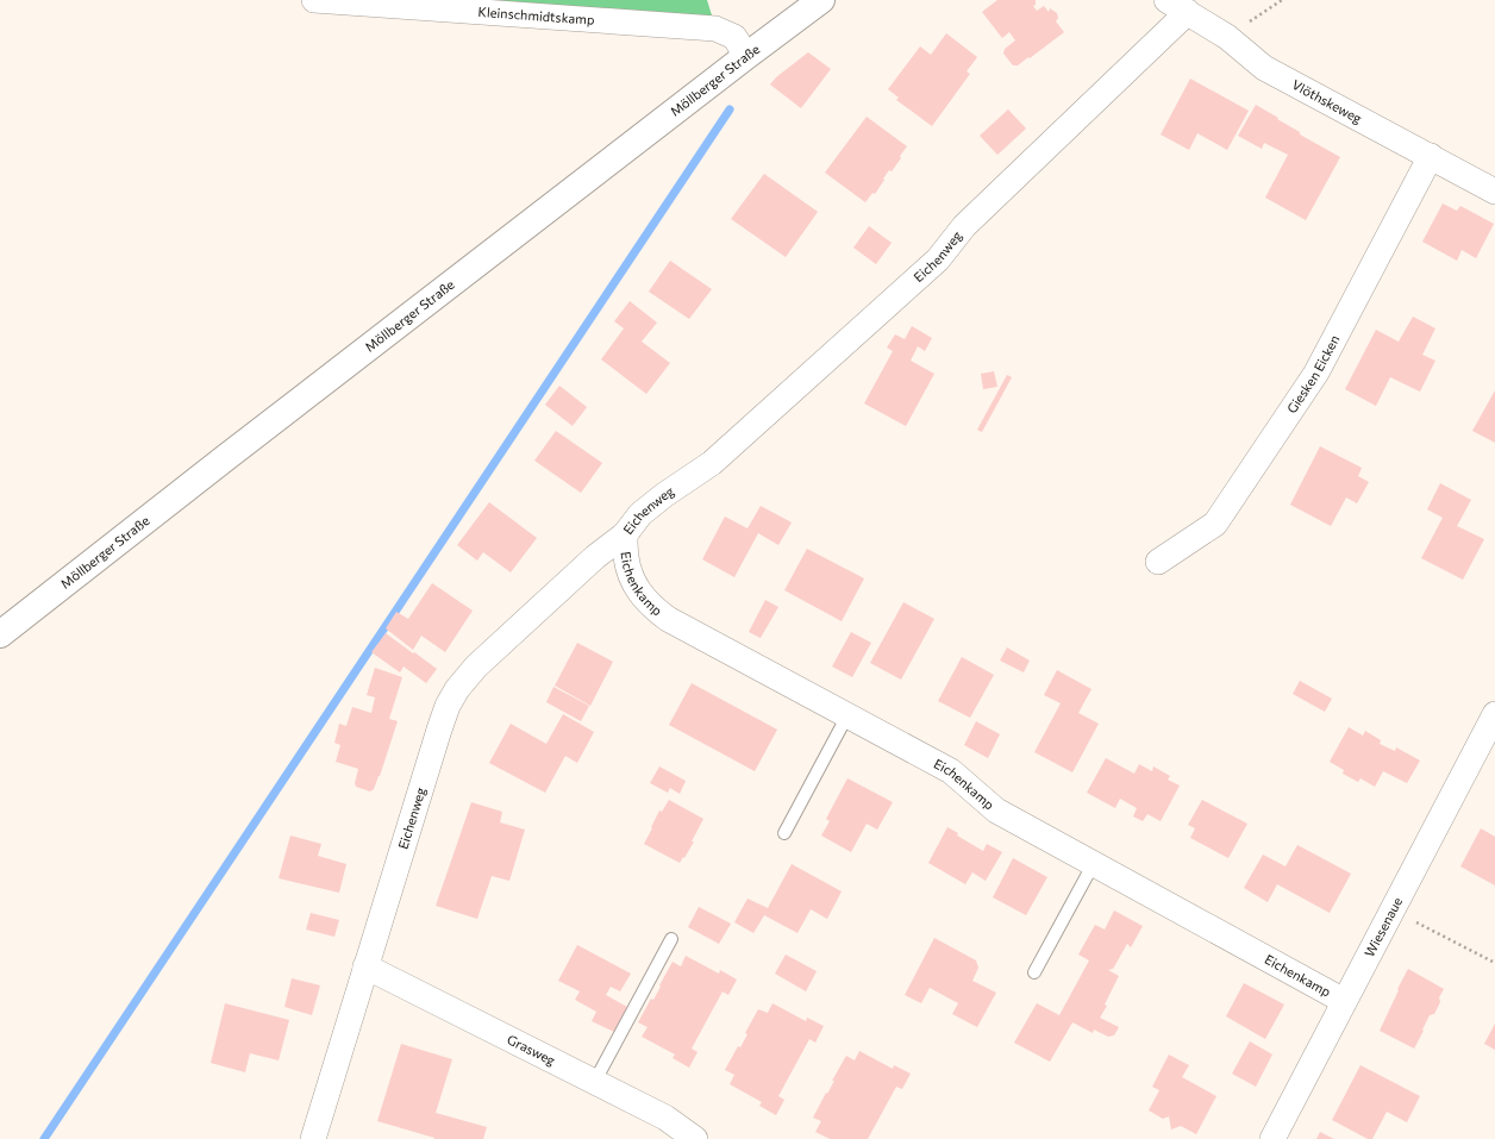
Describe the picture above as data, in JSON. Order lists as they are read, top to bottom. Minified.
{"streets":{"street":["Kleinschmidtskamp","Möllberger Straße","Vlöthskeweg","Eichenweg","Giesken Eicken","Eichenkamp","Wiesenaue","Grasweg"]},"crossings":[["Kleinschmidtskamp","Möllberger Straße"],["Vlöthskeweg","Eichenweg"],["Vlöthskeweg","Giesken Eicken"],["Eichenweg","Eichenkamp"],["Eichenweg","Grasweg"],["Eichenkamp","Wiesenaue"]]}
